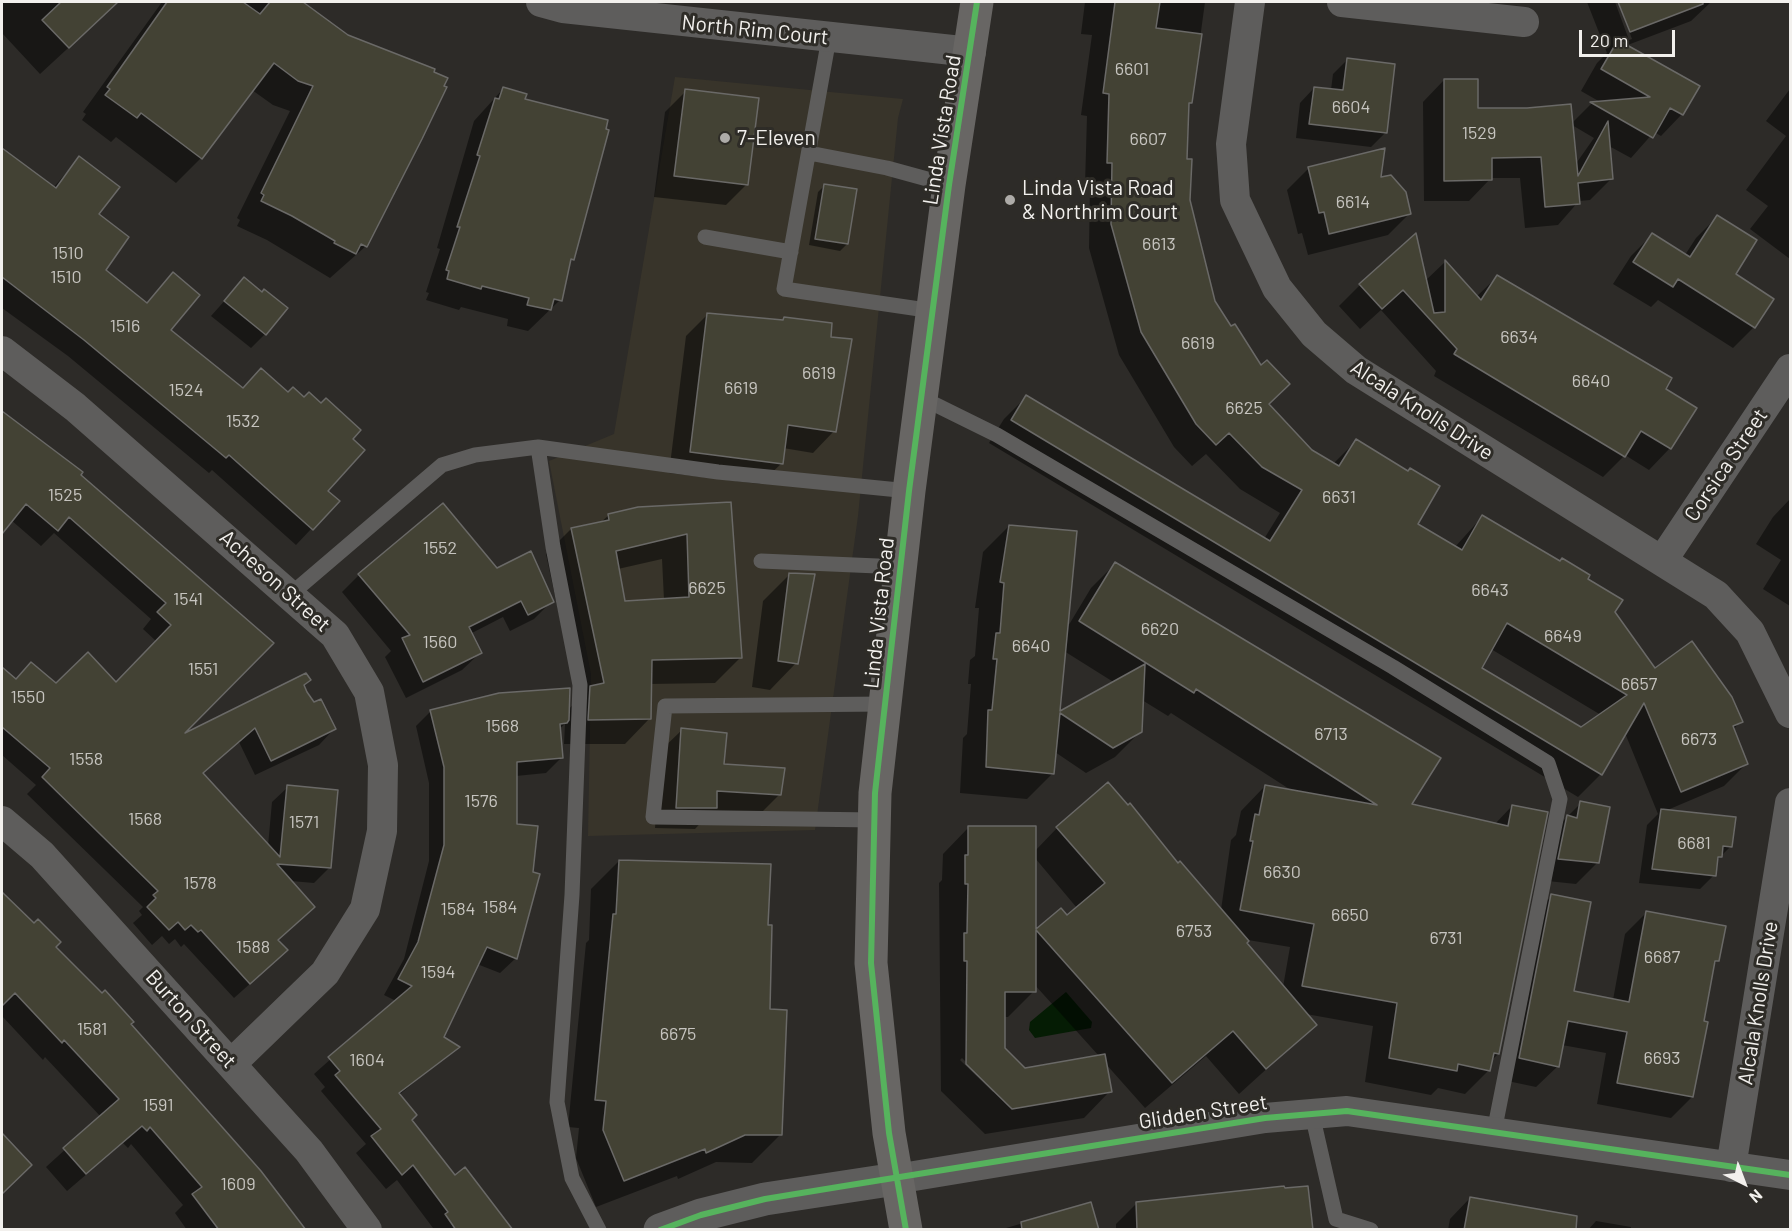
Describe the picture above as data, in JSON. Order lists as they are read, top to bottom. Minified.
{"streets":{"main road":["Linda Vista Road"],"street":["North Rim Court","Alcala Knolls Drive","Corsica Street","Acheson Street","Burton Street","Glidden Street"]},"crossings":[["North Rim Court","Linda Vista Road"],["Linda Vista Road","Glidden Street"],["Alcala Knolls Drive","Corsica Street"],["Alcala Knolls Drive","Glidden Street"],["Acheson Street","Burton Street"]],"places":["7-Eleven","Linda Vista Road & Northrim Court"],"house_numbers":["6601","6604","1529","6607","6614","6613","1510","1510","1516","6634","6619","6619","6640","6619","1524","6625","1532","1525","6631","1552","6625","6643","1541","6620","6649","1560","6640","1551","6657","1550","1568","6713","6673","1558","1576","1568","1571","6681","6630","1578","1584","1584","6650","6753","6731","1588","6687","1594","1581","6675","6693","1604","1591","1609"],"scale_bar":"20 m","north":"bottom right"}
